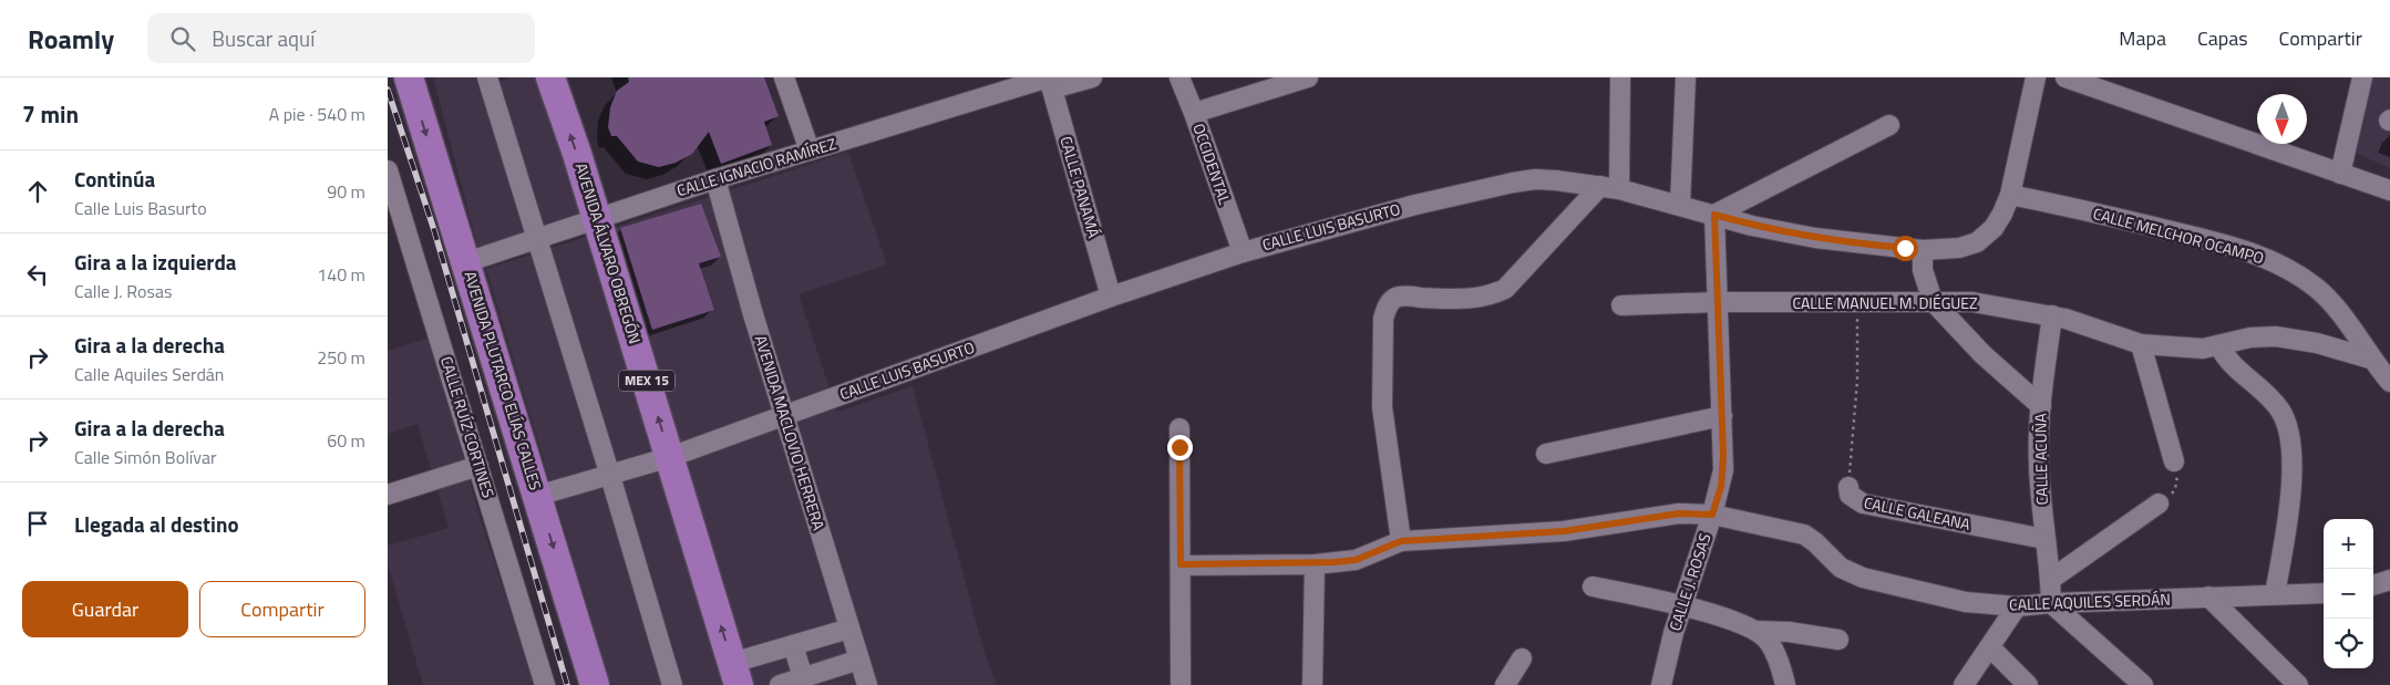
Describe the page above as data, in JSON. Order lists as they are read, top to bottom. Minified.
{"streets":{"highway":["AVENIDA ÁLVARO OBREGÓN","AVENIDA PLUTARCO ELÍAS CALLES","MEX 15"],"street":["OCCIDENTAL","CALLE IGNACIO RAMÍREZ","CALLE PANAMÁ","CALLE LUIS BASURTO","CALLE MELCHOR OCAMPO","CALLE MANUEL M. DIÉGUEZ","CALLE RUÍZ CORTINES","AVENIDA MACLOVIO HERRERA","CALLE ACUÑA","CALLE GALEANA","CALLE J. ROSAS","CALLE AQUILES SERDÁN"]},"crossings":[["OCCIDENTAL","CALLE LUIS BASURTO"],["CALLE IGNACIO RAMÍREZ","CALLE PANAMÁ"],["CALLE IGNACIO RAMÍREZ","AVENIDA ÁLVARO OBREGÓN"],["CALLE IGNACIO RAMÍREZ","AVENIDA PLUTARCO ELÍAS CALLES"],["CALLE IGNACIO RAMÍREZ","AVENIDA MACLOVIO HERRERA"],["CALLE PANAMÁ","CALLE LUIS BASURTO"],["CALLE LUIS BASURTO","CALLE MELCHOR OCAMPO"],["CALLE LUIS BASURTO","AVENIDA ÁLVARO OBREGÓN"],["CALLE LUIS BASURTO","AVENIDA PLUTARCO ELÍAS CALLES"],["CALLE LUIS BASURTO","AVENIDA MACLOVIO HERRERA"],["CALLE LUIS BASURTO","CALLE J. ROSAS"],["CALLE MELCHOR OCAMPO","CALLE MANUEL M. DIÉGUEZ"],["CALLE MANUEL M. DIÉGUEZ","CALLE ACUÑA"],["CALLE MANUEL M. DIÉGUEZ","CALLE GALEANA"],["CALLE MANUEL M. DIÉGUEZ","CALLE J. ROSAS"],["CALLE ACUÑA","CALLE GALEANA"],["CALLE ACUÑA","CALLE AQUILES SERDÁN"],["CALLE J. ROSAS","CALLE AQUILES SERDÁN"]],"one_way":["AVENIDA ÁLVARO OBREGÓN","AVENIDA PLUTARCO ELÍAS CALLES"],"north":"bottom","page":{"header":"Roamly","search":"Buscar aquí","nav":["Mapa","Capas","Compartir"],"heading":["7 min","A pie · 540 m"],"list":[["Continúa","Calle Luis Basurto","90 m"],["Gira a la izquierda","Calle J. Rosas","140 m"],["Gira a la derecha","Calle Aquiles Serdán","250 m"],["Gira a la derecha","Calle Simón Bolívar","60 m"],"Llegada al destino"],"map_buttons":["+","−"],"buttons":["Guardar","Compartir"]}}
